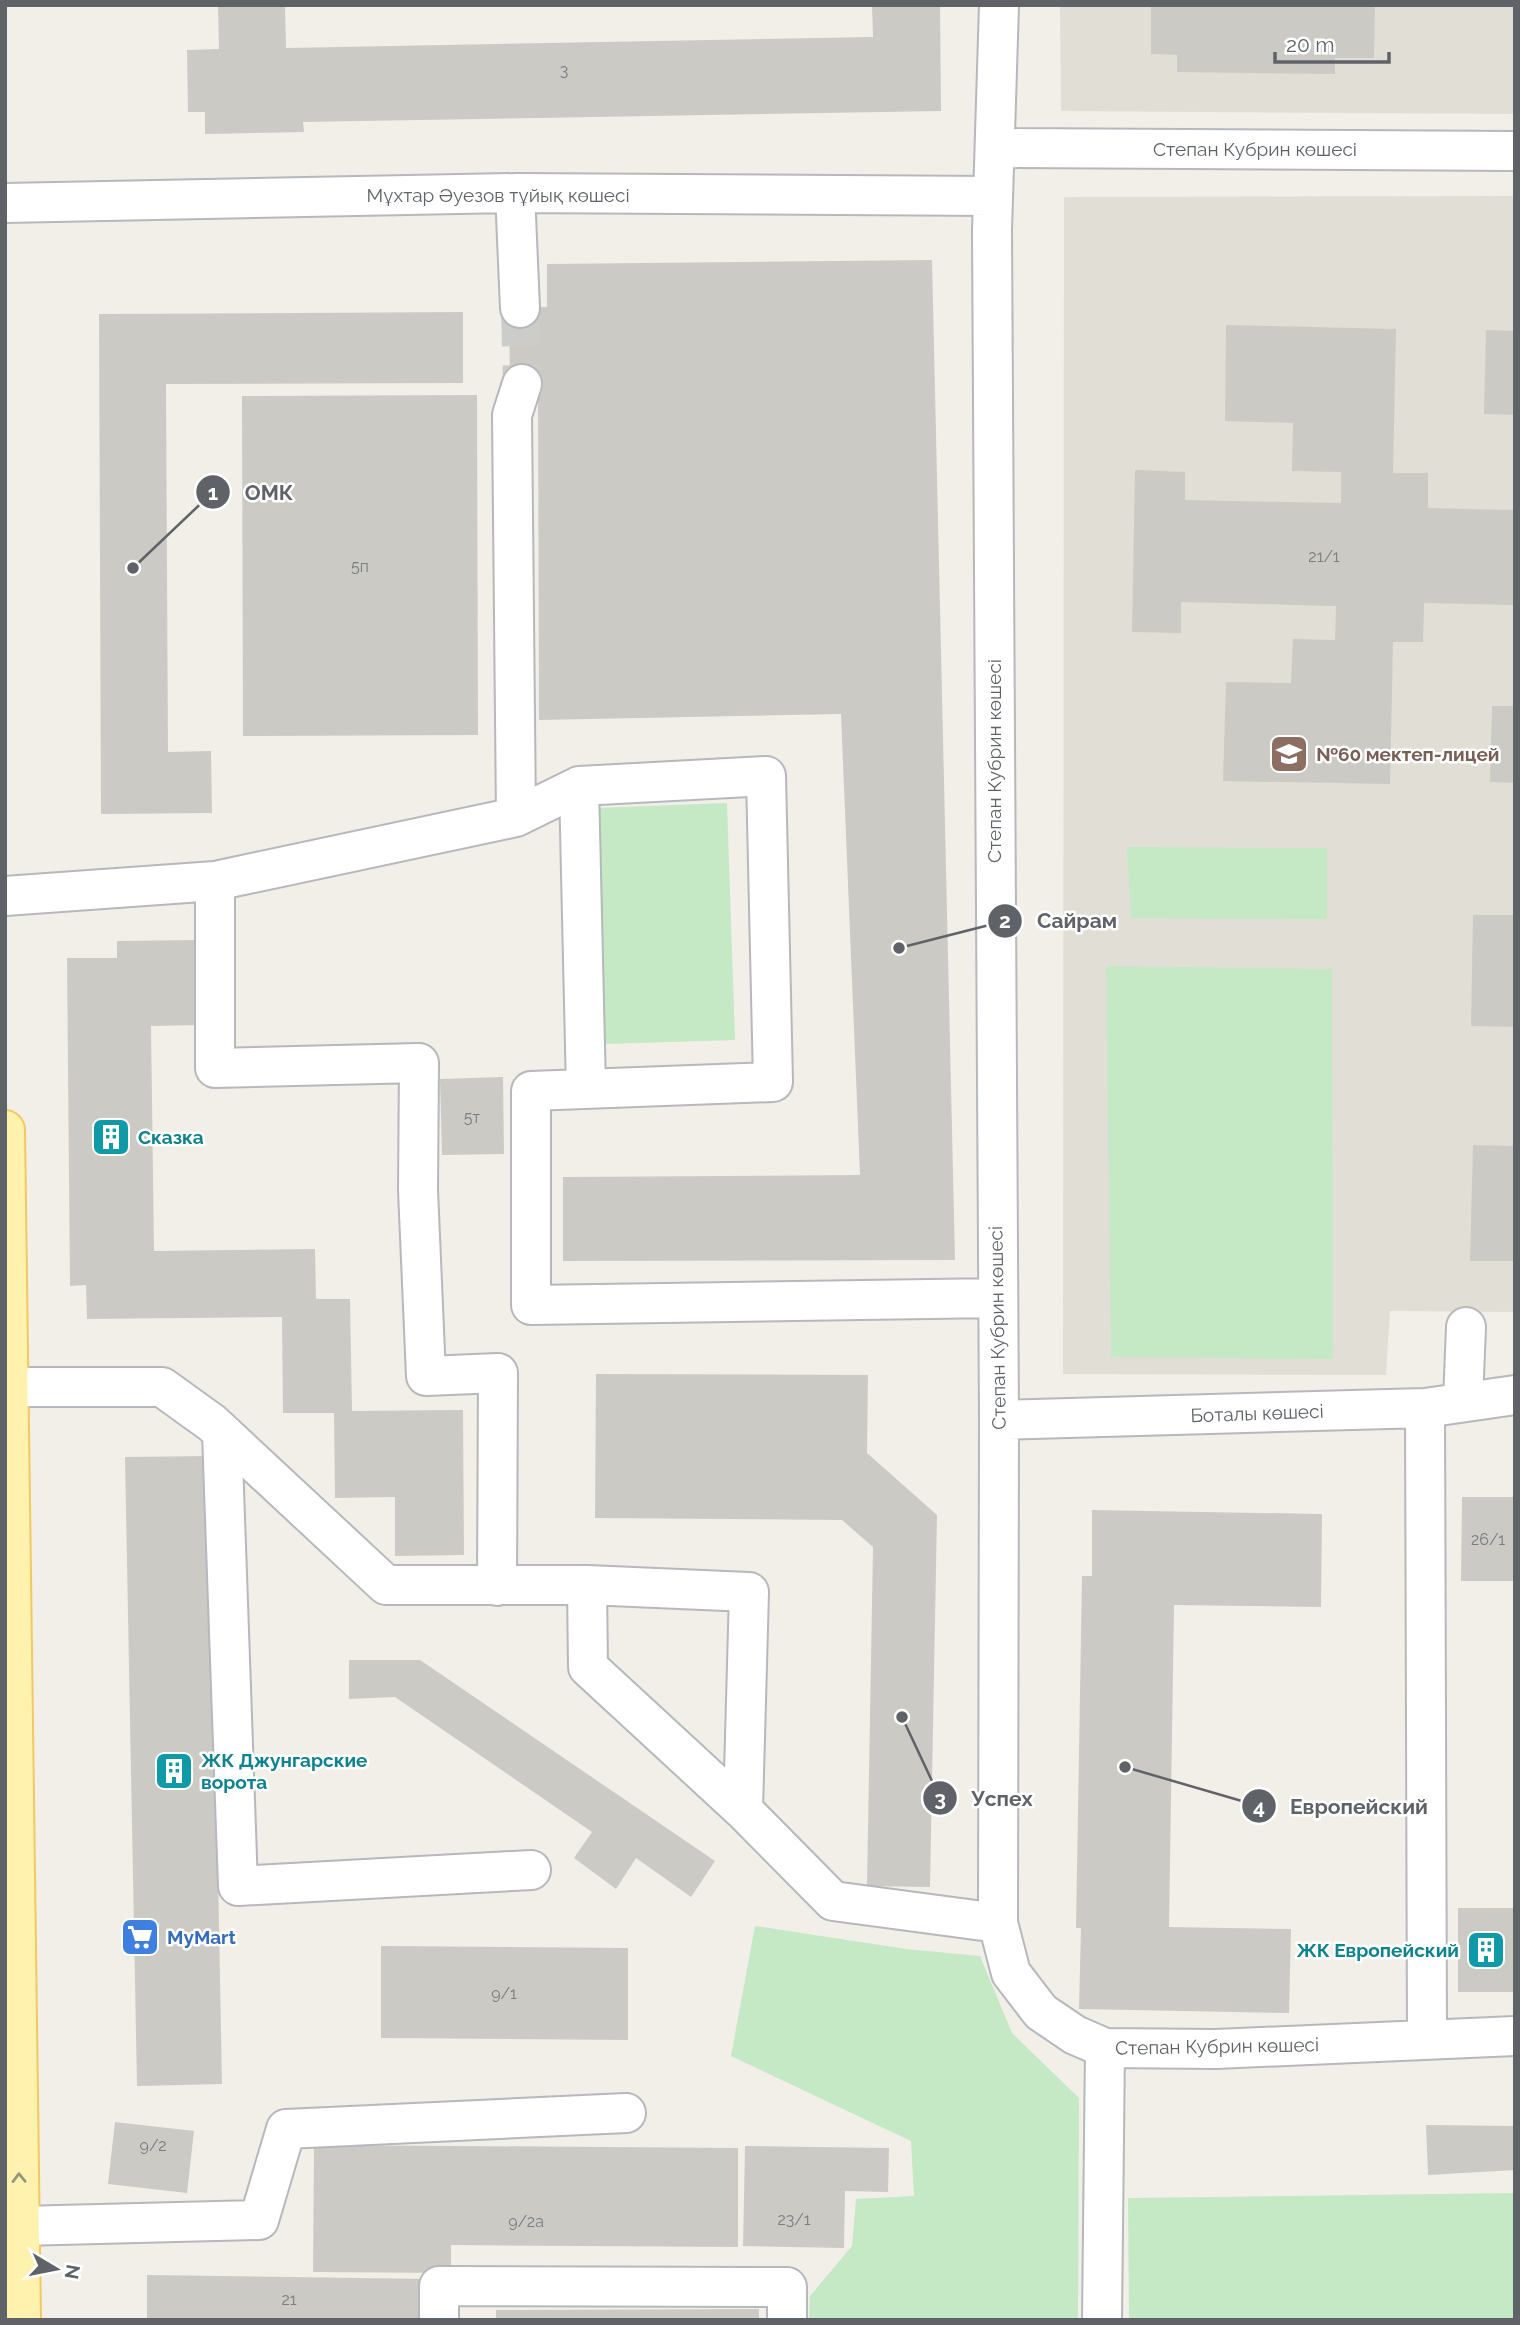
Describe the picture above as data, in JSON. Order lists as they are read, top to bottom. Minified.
{"streets":{"street":["Степан Кубрин көшесі","Мұхтар Әуезов тұйық көшесі","Боталы көшесі"]},"crossings":[["Степан Кубрин көшесі","Мұхтар Әуезов тұйық көшесі"],["Степан Кубрин көшесі","Боталы көшесі"]],"places":{"other":["ОМК","Сайрам","Успех","Европейский"],"school or university":["№60 мектеп-лицей"],"building":["Сказка","ЖК Джунгарские ворота","ЖК Европейский"],"supermarket":["MyMart"]},"house_numbers":["3","21/1","5п","5т","26/1","9/1","9/2","23/1","9/2а","21"],"scale_bar":"20 m","north":"right"}
